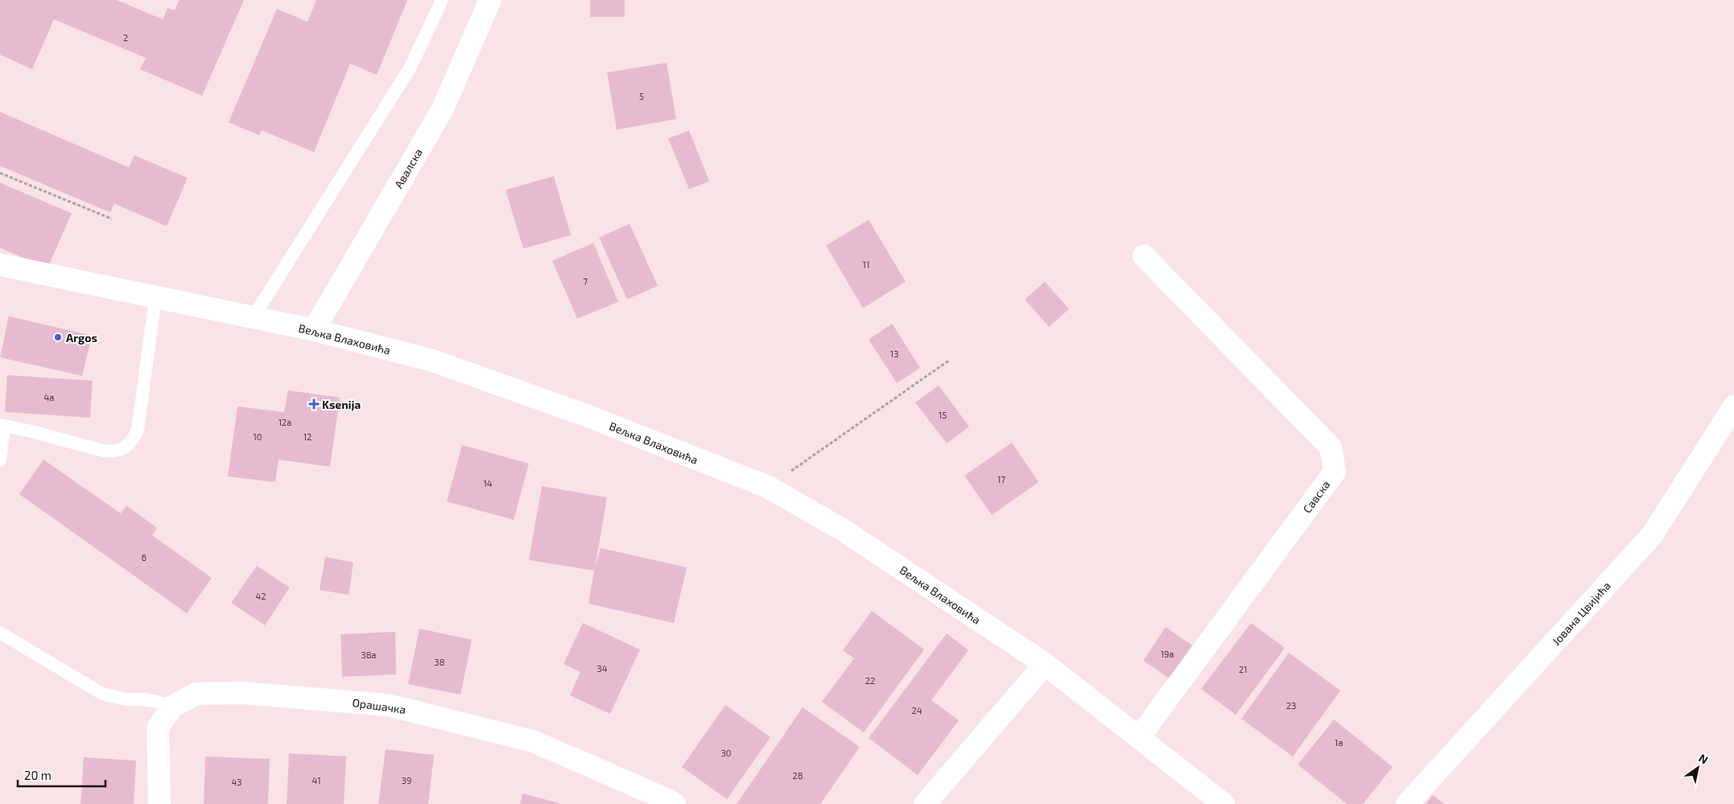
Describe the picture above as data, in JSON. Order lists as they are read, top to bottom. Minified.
{"streets":{"street":["Авалска","Вељка Влаховића","Савска","Јована Цвијића","Орашачка"]},"crossings":[["Авалска","Вељка Влаховића"],["Вељка Влаховића","Савска"]],"places":{"other":["Argos"],"health":["Ksenija"]},"house_numbers":["2","5","11","7","13","4a","15","12a","10","12","17","14","6","42","19a","38a","38","34","21","22","23","24","1a","30","28","41","39","43"],"scale_bar":"20 m","north":"top right"}
